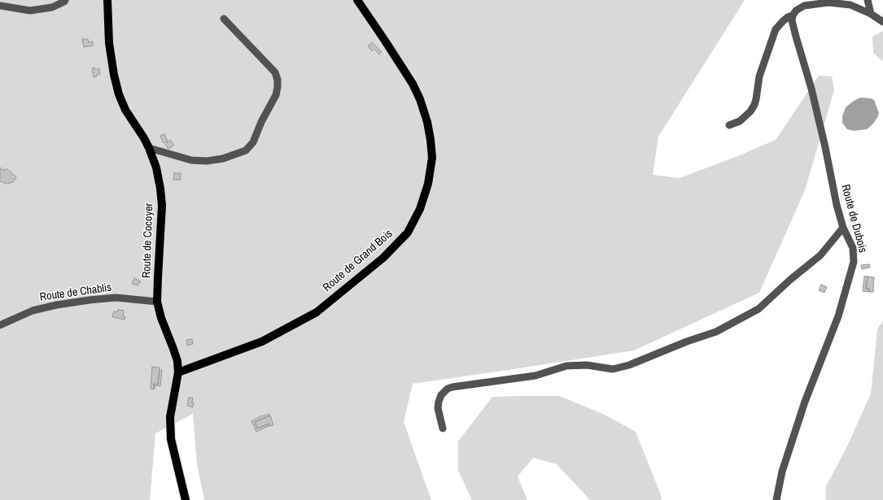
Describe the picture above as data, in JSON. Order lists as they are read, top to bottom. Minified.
{"streets":{"main road":["Route de Cocoyer","Route de Grand Bois"],"street":["Route de Dubois","Route de Chablis"]},"crossings":[["Route de Cocoyer","Route de Grand Bois"],["Route de Cocoyer","Route de Chablis"]]}
